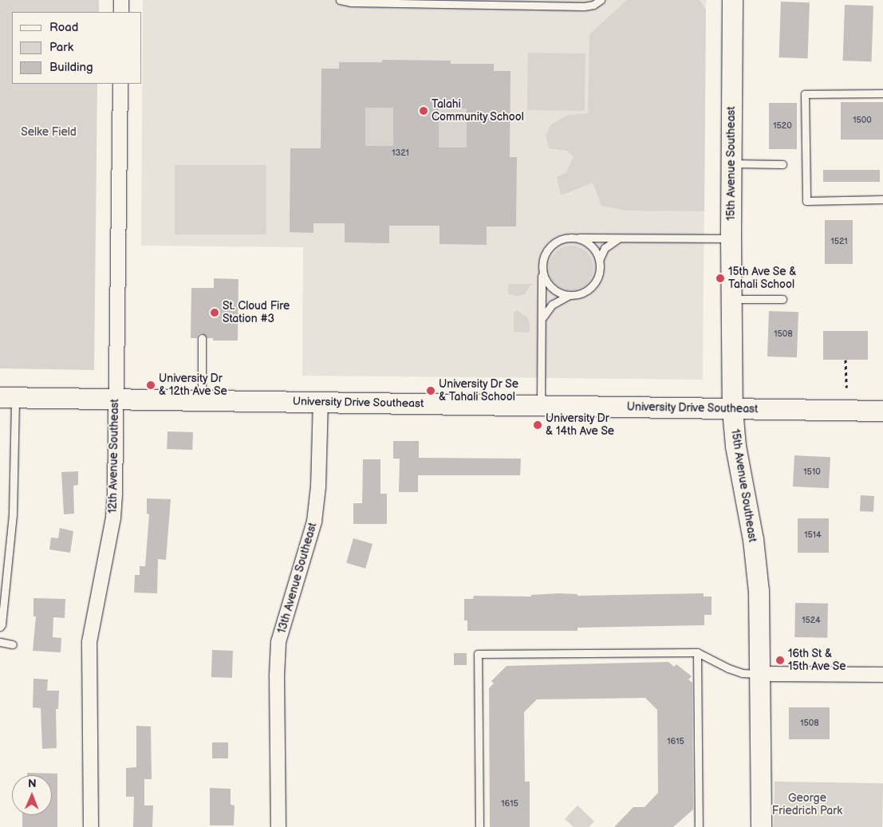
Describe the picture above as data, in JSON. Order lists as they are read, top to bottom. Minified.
{"streets":{"street":["15th Avenue Southeast","University Drive Southeast","12th Avenue Southeast","13th Avenue Southeast"]},"crossings":[["15th Avenue Southeast","University Drive Southeast"],["University Drive Southeast","12th Avenue Southeast"],["University Drive Southeast","13th Avenue Southeast"]],"parks":["Selke Field","George Friedrich Park"],"places":["Talahi Community School","15th Ave Se & Tahali School","St. Cloud Fire Station #3","University Dr & 12th Ave Se","University Dr Se & Tahali School","University Dr & 14th Ave Se","16th St & 15th Ave Se"],"house_numbers":["1500","1520","1321","1521","1508","1510","1514","1524","1508","1615","1615"],"legend":["Road","Park","Building"],"north":"top"}
